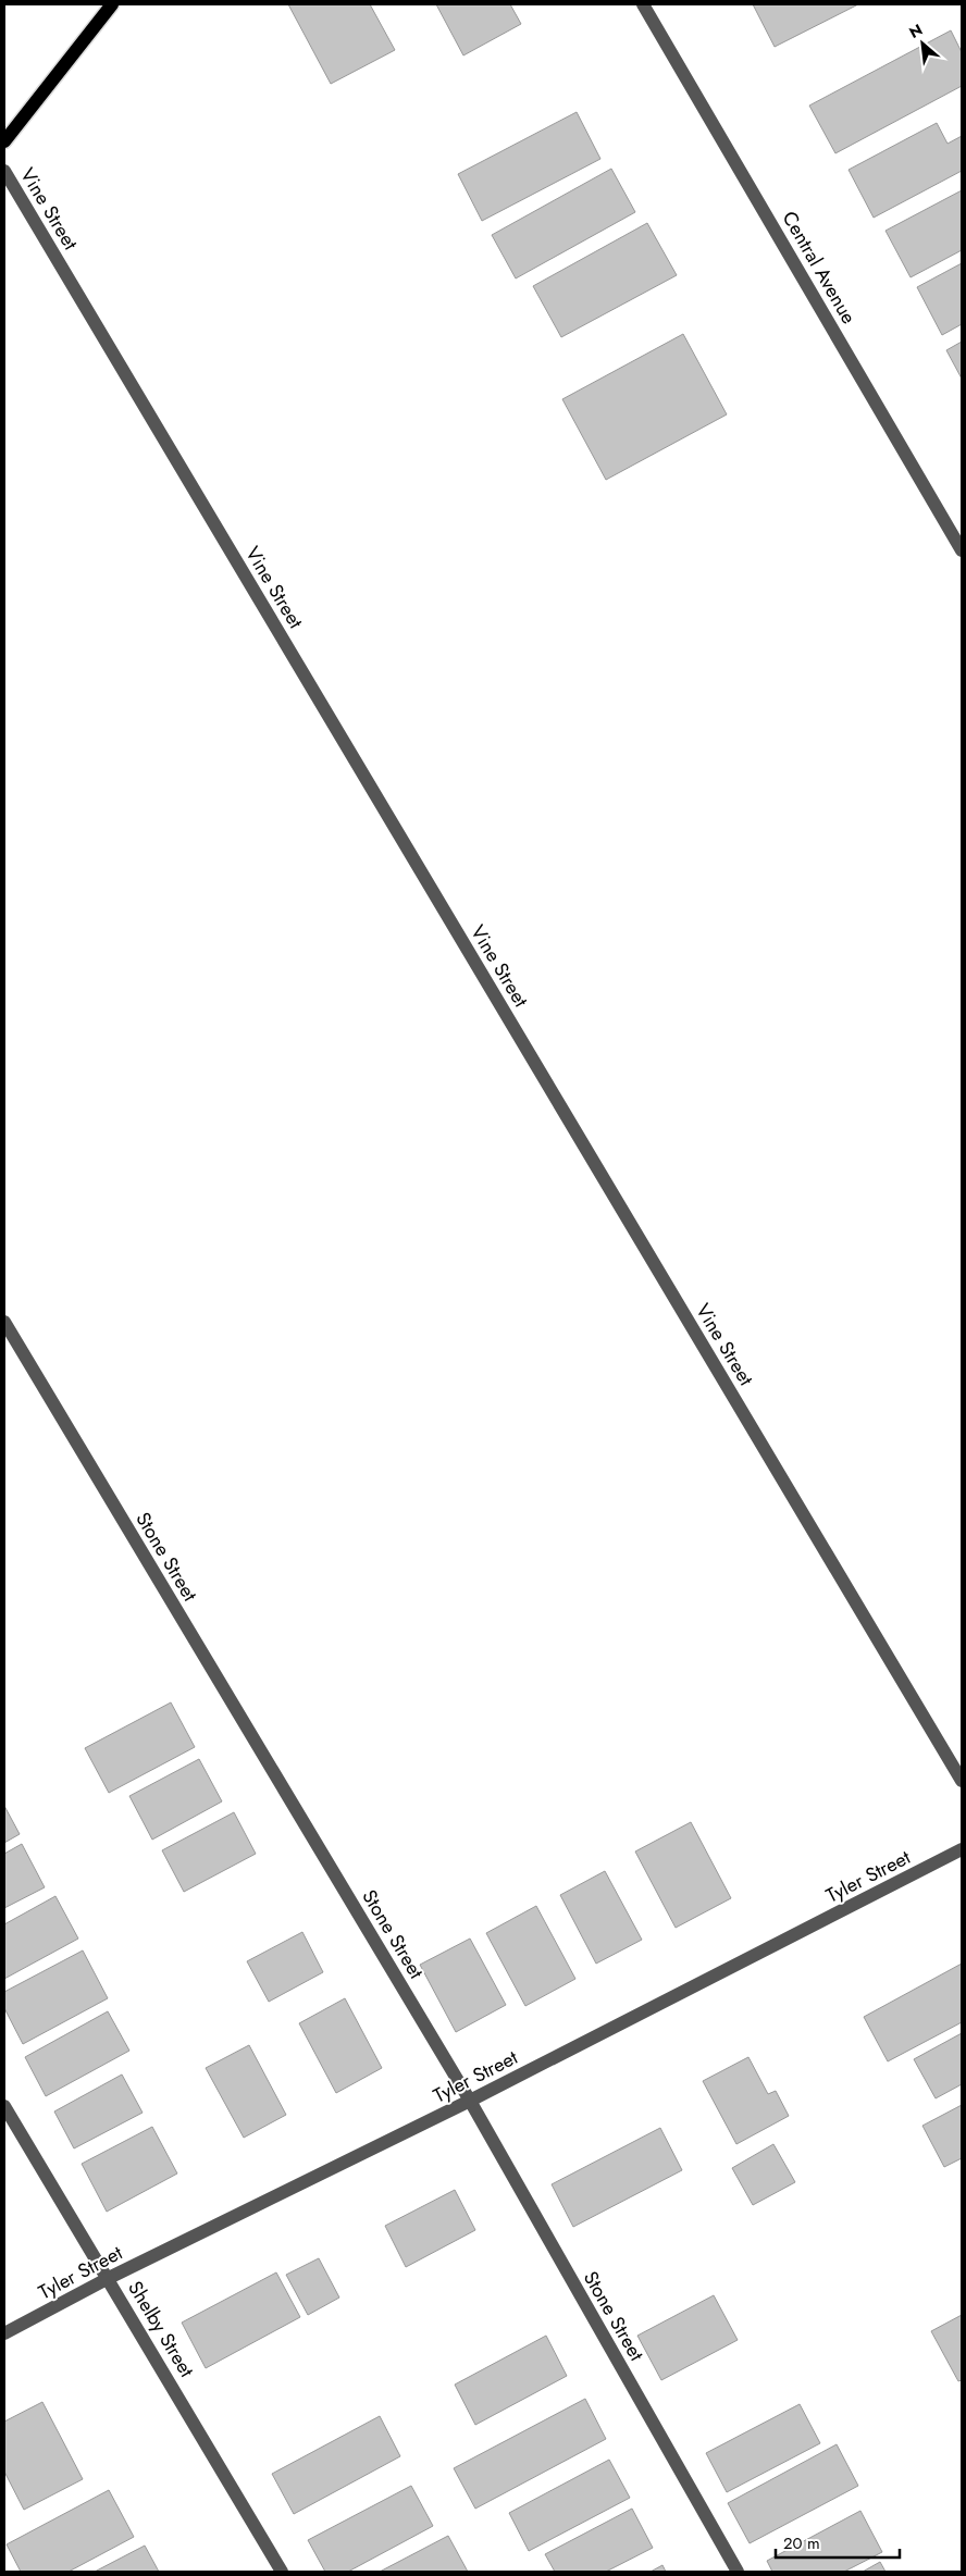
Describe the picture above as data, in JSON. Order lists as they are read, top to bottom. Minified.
{"streets":{"street":["Vine Street","Central Avenue","Stone Street","Tyler Street","Shelby Street"]},"crossings":[["Stone Street","Tyler Street"],["Tyler Street","Shelby Street"]],"scale_bar":"20 m","north":"top left"}
